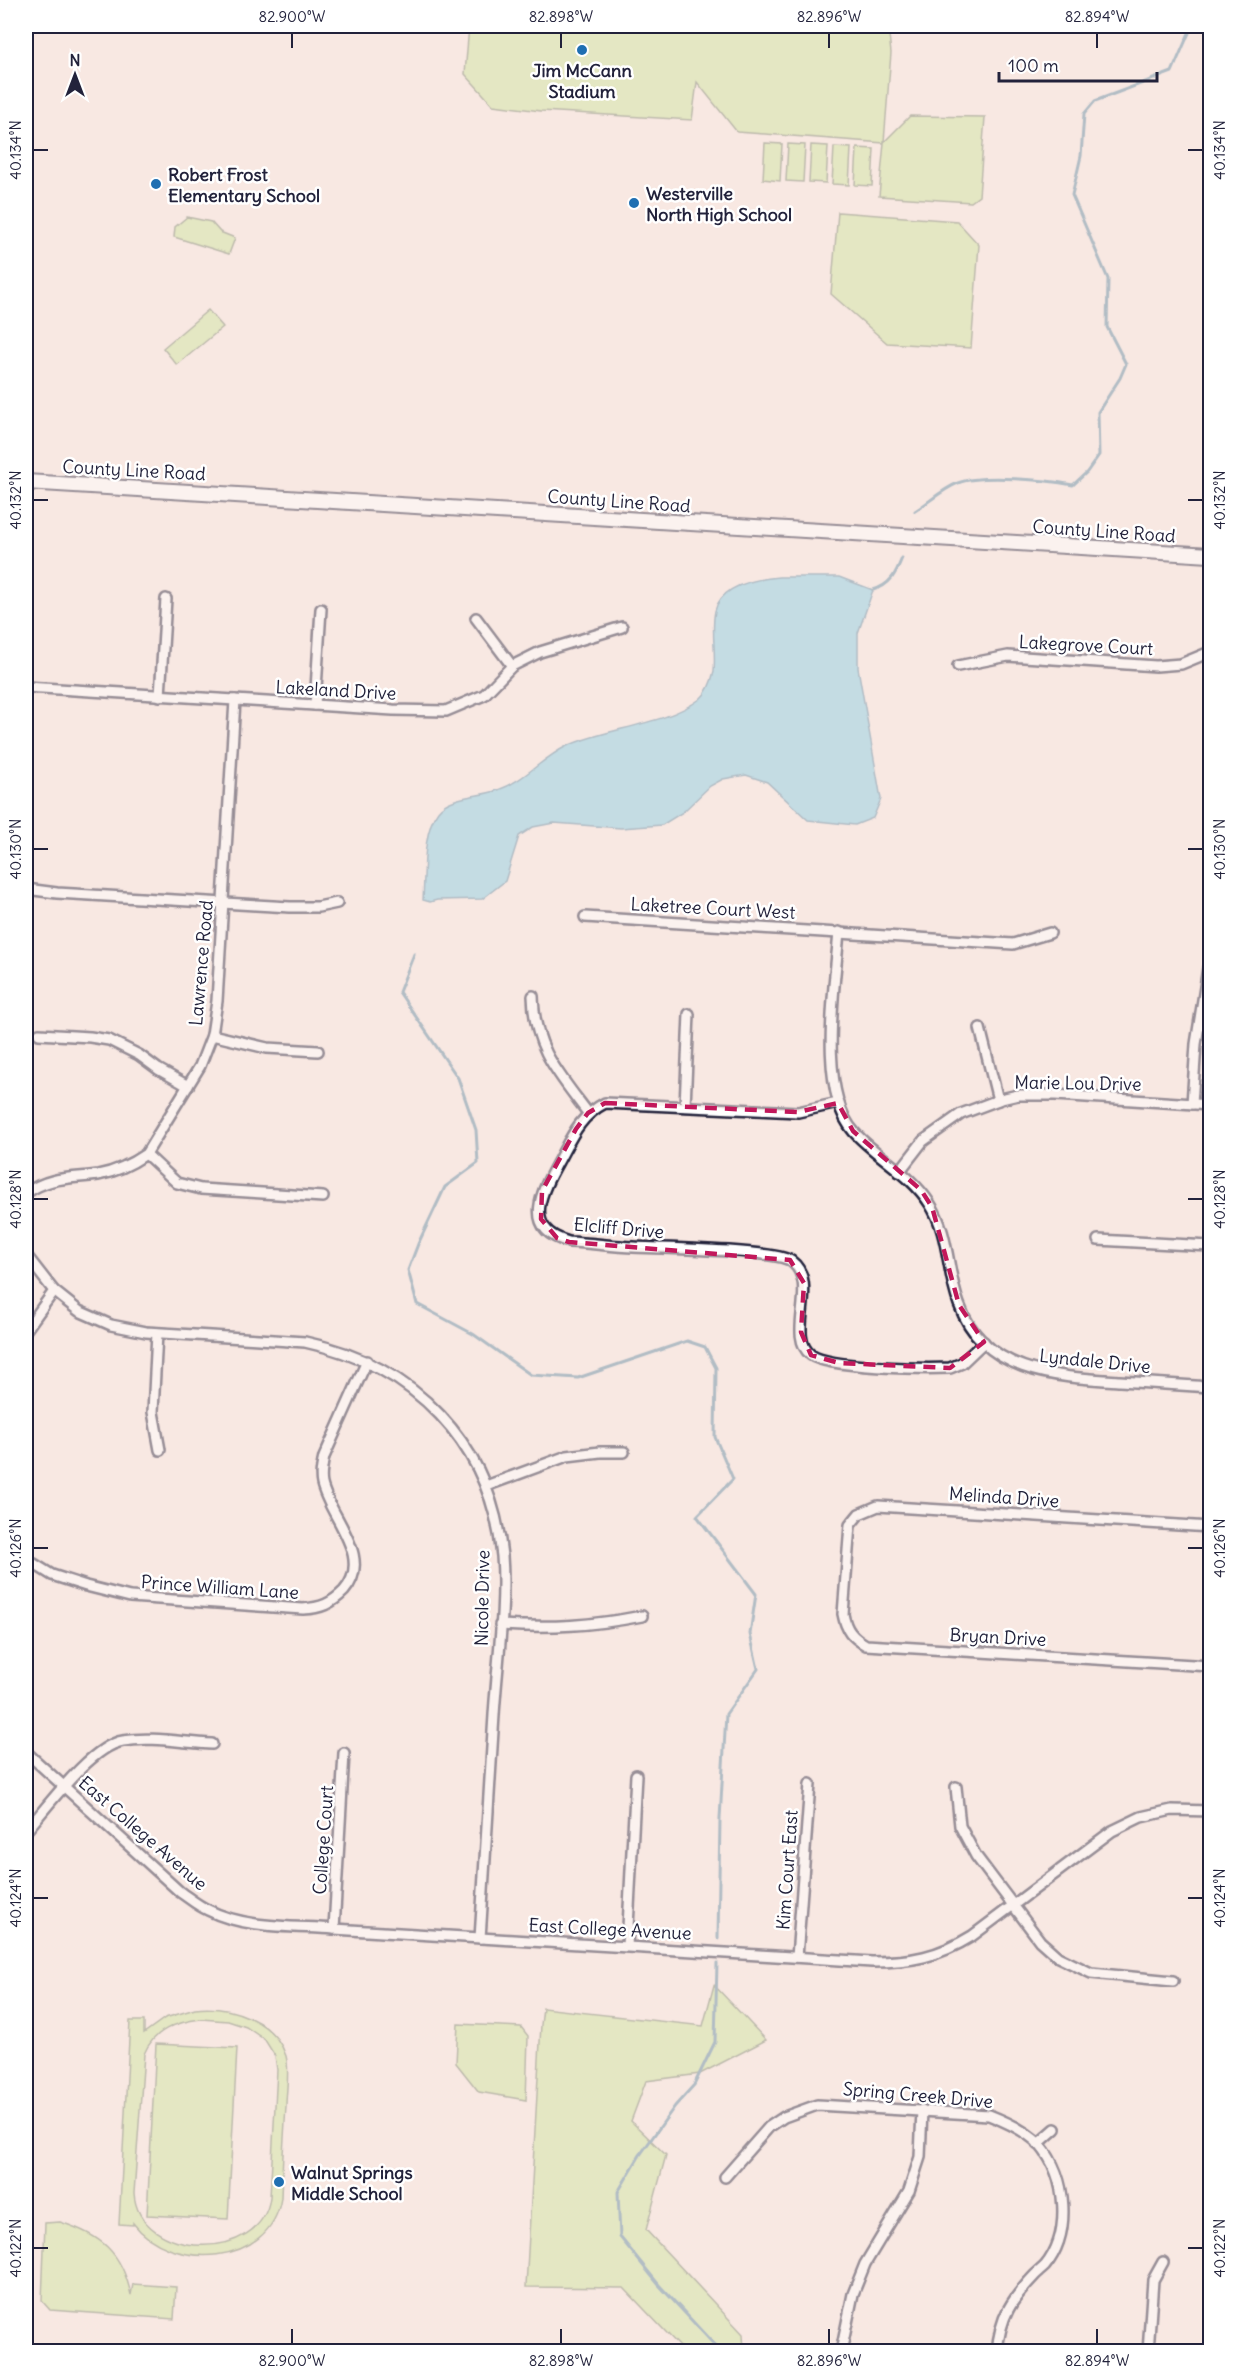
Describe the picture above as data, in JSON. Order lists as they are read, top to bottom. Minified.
{"streets":{"main road":["County Line Road"],"street":["Lakegrove Court","Lakeland Drive","Laketree Court West","Lawrence Road","Marie Lou Drive","Elcliff Drive","Lyndale Drive","Melinda Drive","Prince William Lane","Nicole Drive","Bryan Drive","East College Avenue","College Court","Kim Court East","Spring Creek Drive"]},"crossings":[["Lakeland Drive","Lawrence Road"],["Laketree Court West","Lyndale Drive"],["Marie Lou Drive","Lyndale Drive"],["Elcliff Drive","Lyndale Drive"],["Melinda Drive","Bryan Drive"],["Prince William Lane","Nicole Drive"],["Nicole Drive","East College Avenue"],["East College Avenue","College Court"],["East College Avenue","Kim Court East"]],"places":["Jim McCann Stadium","Robert Frost Elementary School","Westerville North High School","Walnut Springs Middle School"],"scale_bar":"100 m","north":"top","coordinates":["82.900°W","82.898°W","82.896°W","82.894°W","40.134°N","40.132°N","40.130°N","40.128°N","40.126°N","40.124°N","40.122°N"]}
